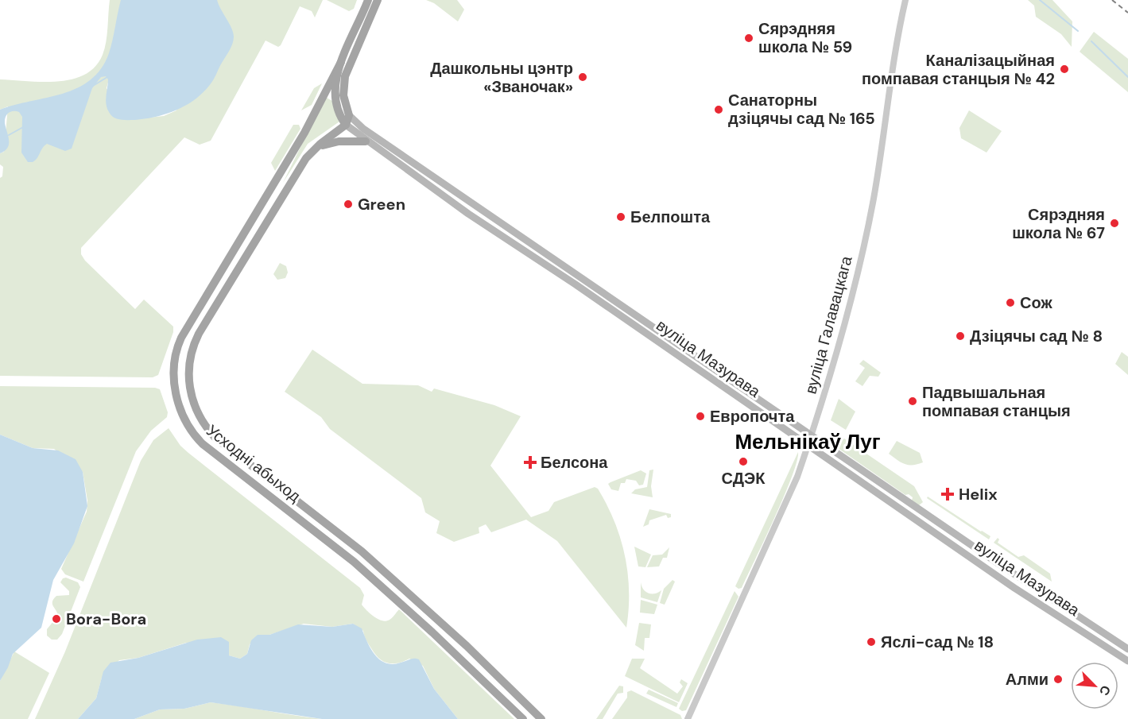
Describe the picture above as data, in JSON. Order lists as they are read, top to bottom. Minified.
{"streets":{"main road":["вуліца Мазурава","Усходні абыход"],"street":["вуліца Галавацкага"]},"crossings":[["вуліца Галавацкага","вуліца Мазурава"],["вуліца Мазурава","Усходні абыход"]],"districts":["Мельнікаў Луг"],"places":{"other":["Сярэдняя школа № 59","Каналізацыйная помпавая станцыя № 42","Дашкольны цэнтр «Званочак»","Санаторны дзіцячы сад № 165","Green","Белпошта","Сярэдняя школа № 67","Сож","Дзіцячы сад № 8","Падвышальная помпавая станцыя","Европочта","СДЭК","Bora-Bora","Яслі-сад № 18","Алми"],"health":["Белсона","Helix"]},"north":"bottom right"}
